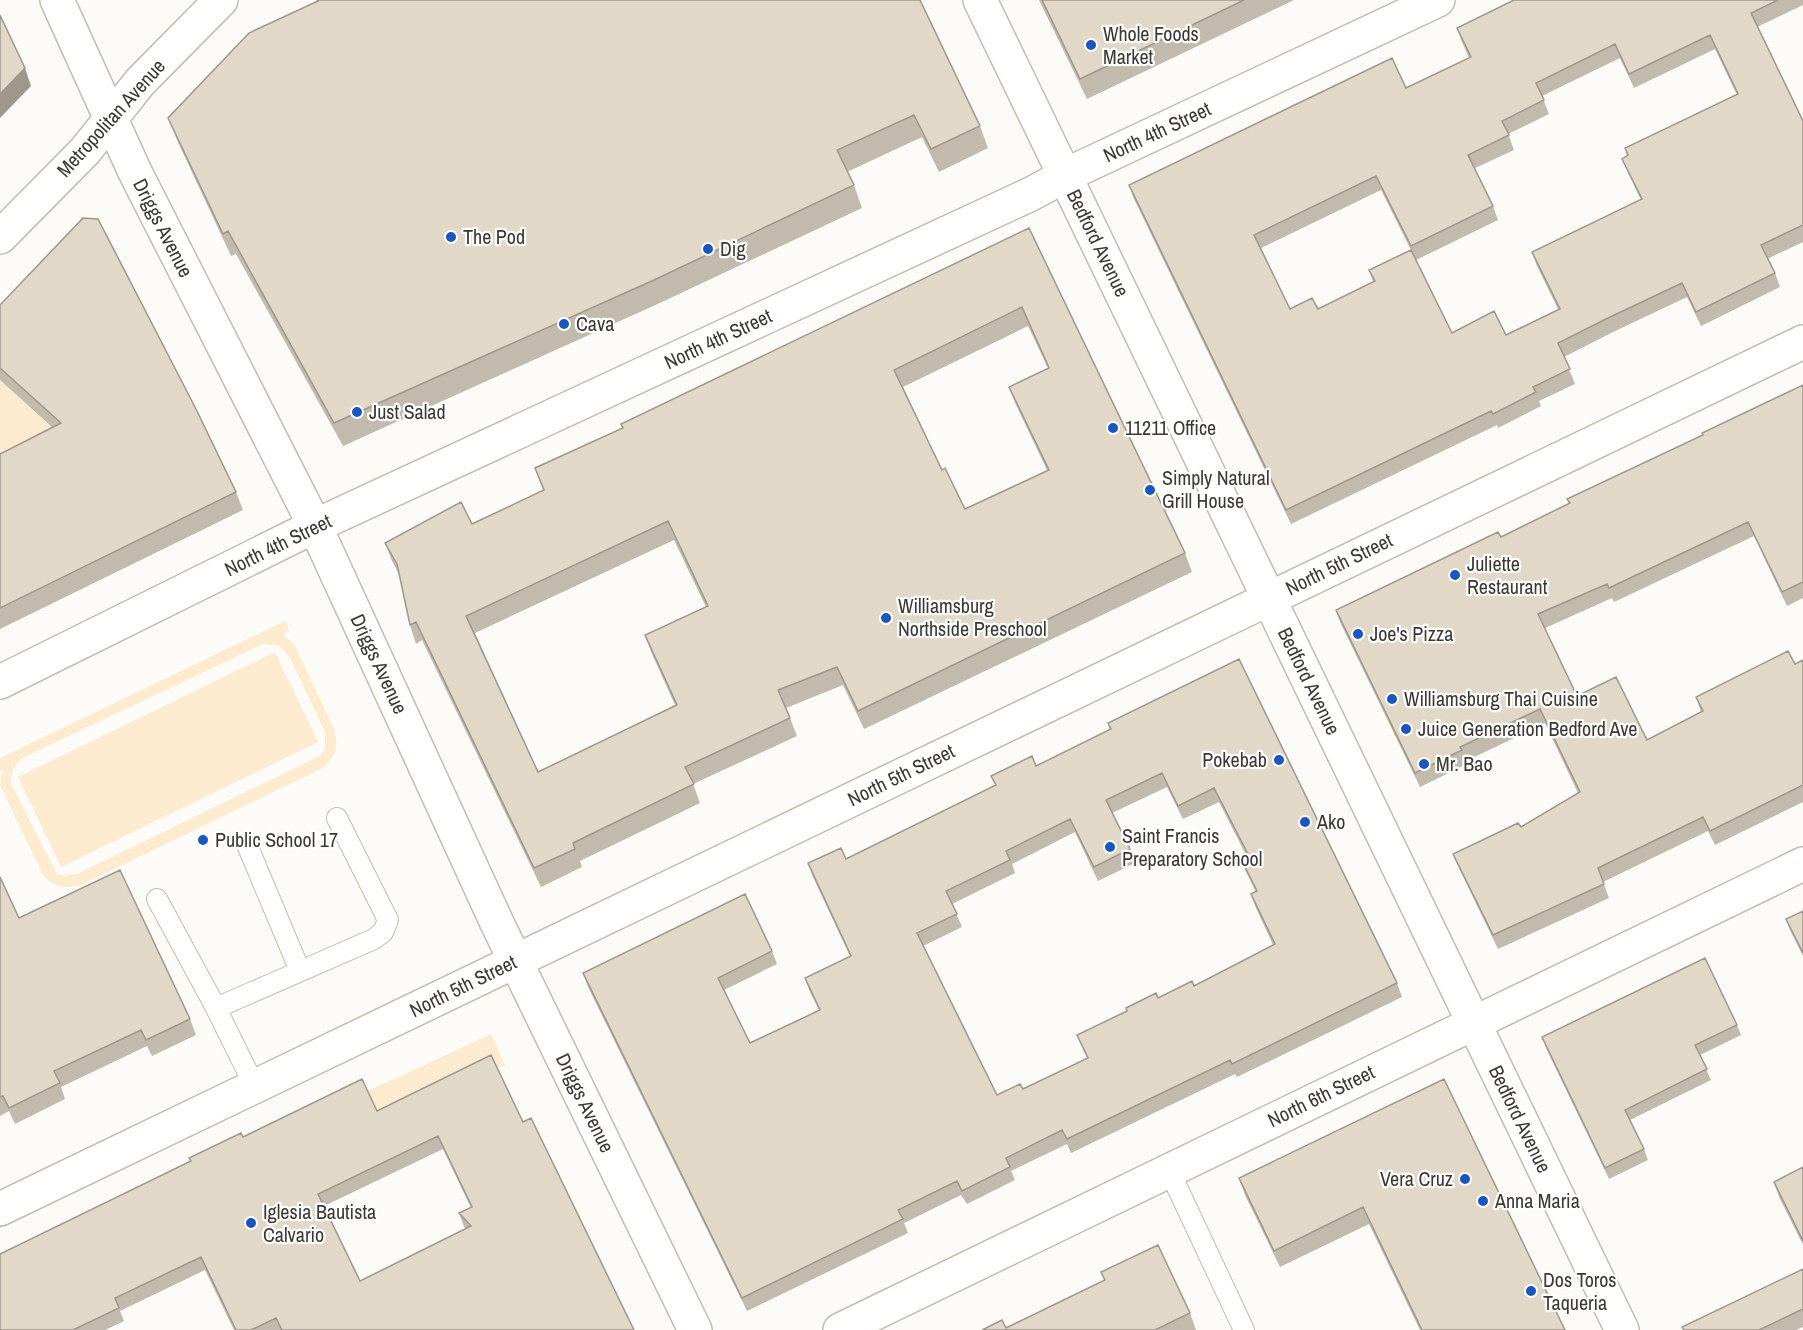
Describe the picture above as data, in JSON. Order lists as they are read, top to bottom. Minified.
{"streets":{"street":["Metropolitan Avenue","North 4th Street","Driggs Avenue","Bedford Avenue","North 5th Street","North 6th Street"]},"crossings":[["Metropolitan Avenue","Driggs Avenue"],["North 4th Street","Driggs Avenue"],["North 4th Street","Bedford Avenue"],["Driggs Avenue","North 5th Street"],["Bedford Avenue","North 5th Street"],["Bedford Avenue","North 6th Street"]],"places":["Whole Foods Market","The Pod","Dig","Cava","Just Salad","11211 Office","Simply Natural Grill House","Juliette Restaurant","Williamsburg Northside Preschool","Joe's Pizza","Williamsburg Thai Cuisine","Juice Generation Bedford Ave","Pokebab","Mr. Bao","Ako","Public School 17","Saint Francis Preparatory School","Vera Cruz","Anna Maria","Iglesia Bautista Calvario","Dos Toros Taqueria"]}
